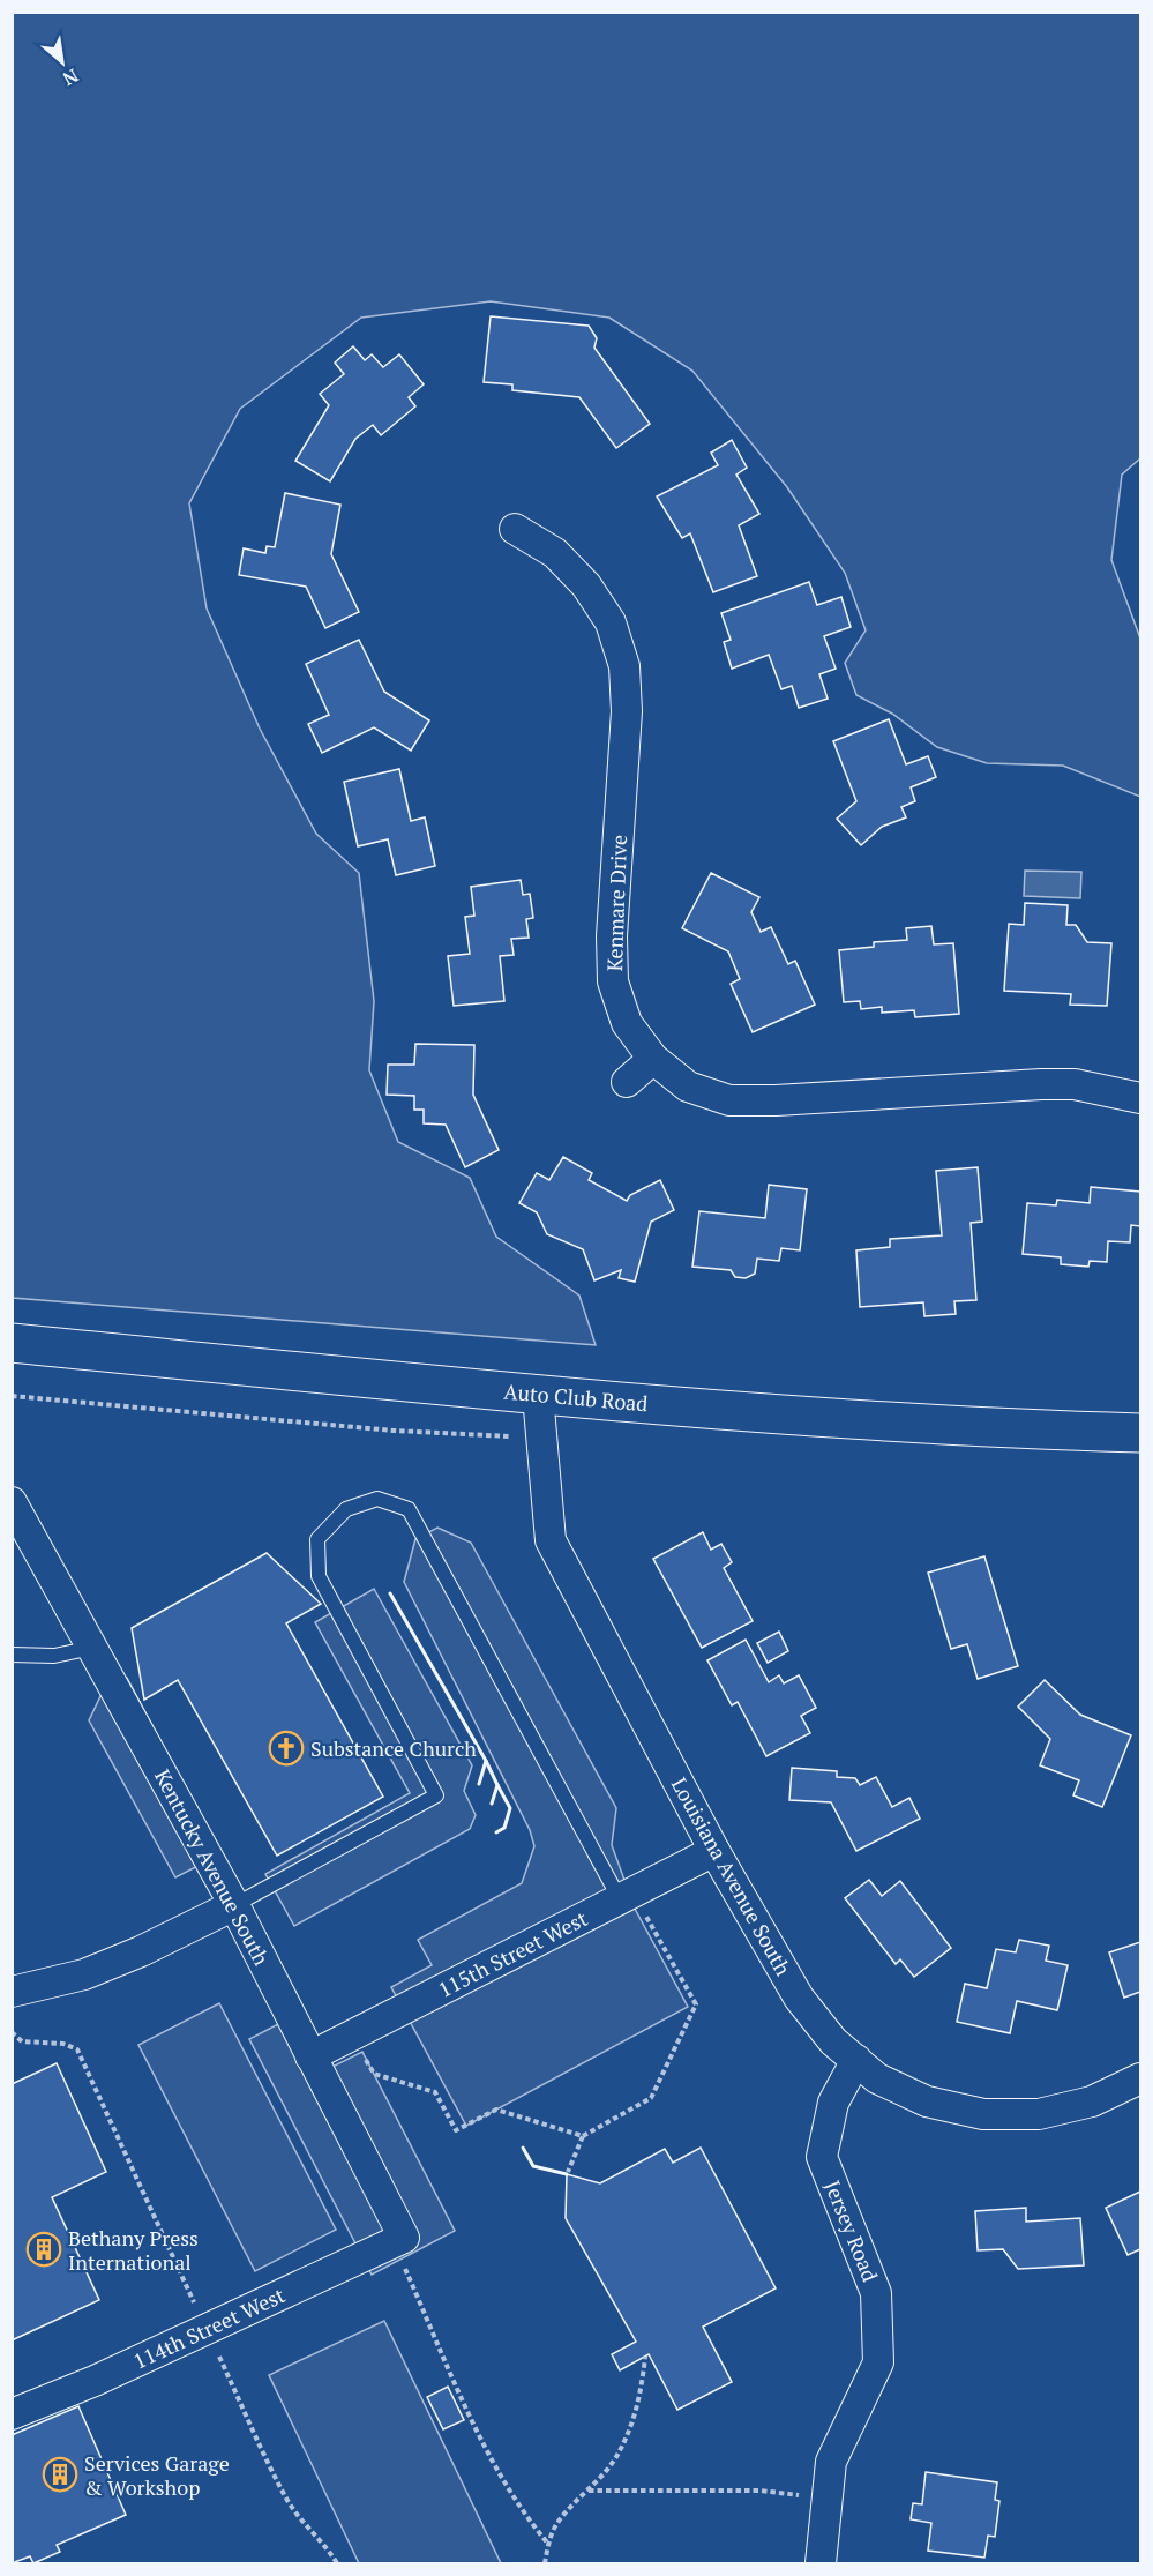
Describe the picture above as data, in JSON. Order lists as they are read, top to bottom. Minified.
{"streets":{"street":["Kenmare Drive","Auto Club Road","Kentucky Avenue South","Louisiana Avenue South","115th Street West","Jersey Road","114th Street West"]},"crossings":[["Auto Club Road","Louisiana Avenue South"],["Kentucky Avenue South","115th Street West"],["Kentucky Avenue South","114th Street West"],["Louisiana Avenue South","115th Street West"],["Louisiana Avenue South","Jersey Road"]],"places":{"church":["Substance Church"],"building":["Bethany Press International","Services Garage & Workshop"]},"north":"bottom right"}
